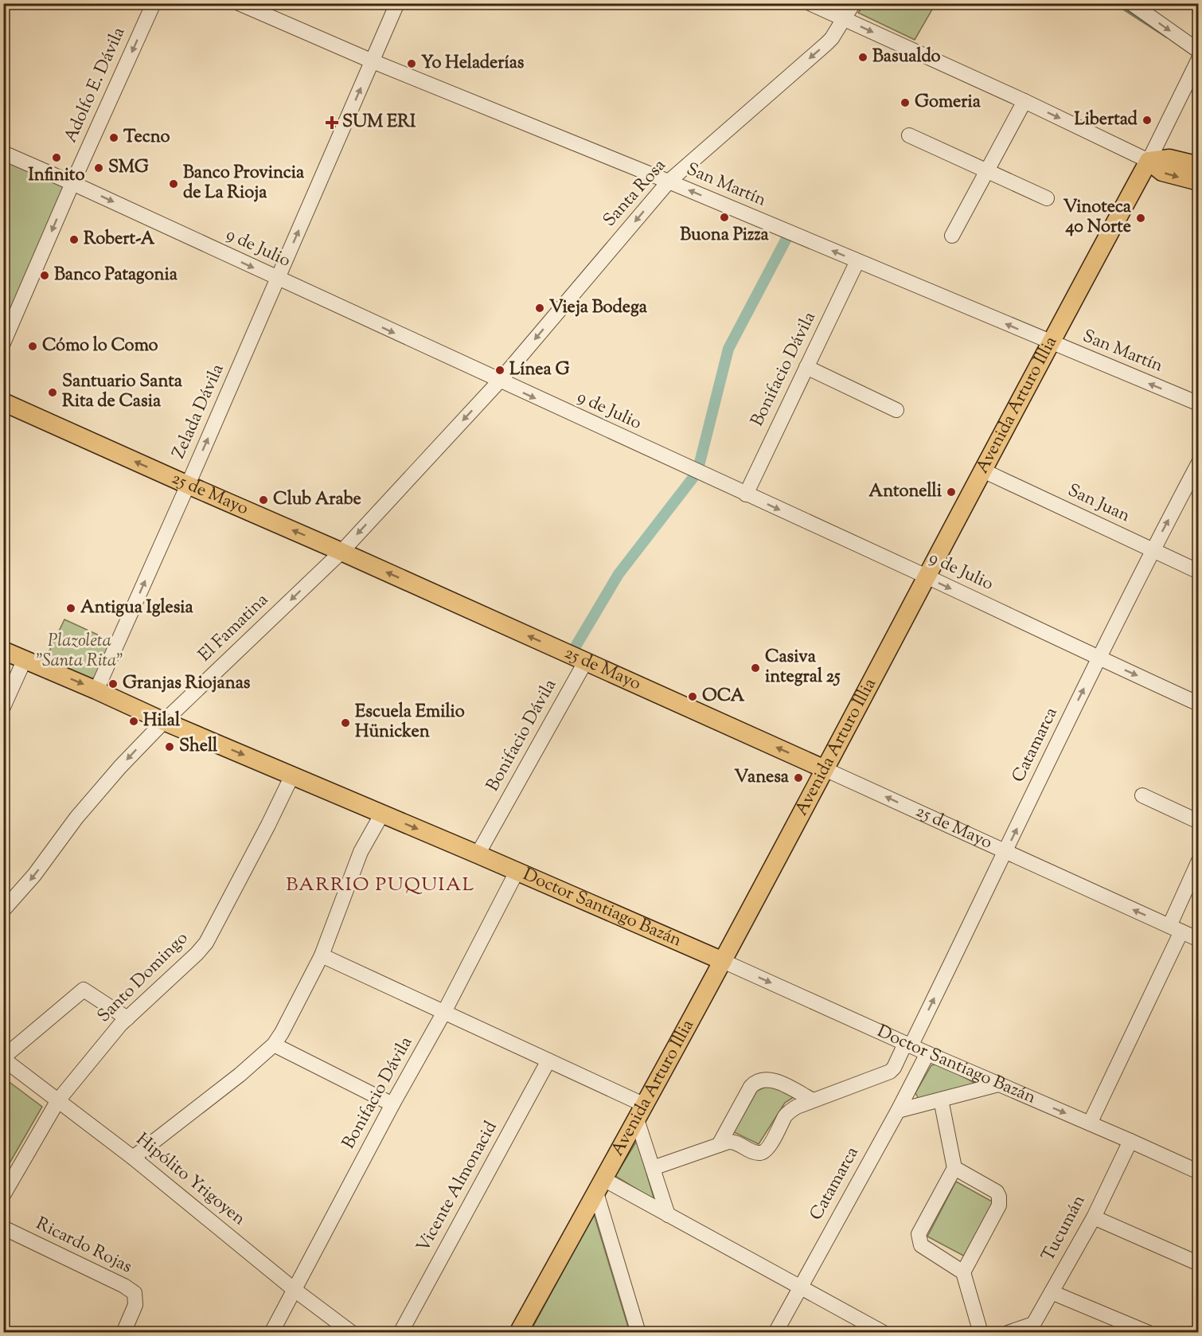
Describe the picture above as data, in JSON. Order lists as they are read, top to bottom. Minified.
{"streets":{"main road":["Avenida Arturo Illia","25 de Mayo","Doctor Santiago Bazán"],"street":["Adolfo E. Dávila","San Martín","Santa Rosa","9 de Julio","Bonifacio Dávila","Zelada Dávila","San Juan","El Famatina","Catamarca","Santo Domingo","Hipólito Yrigoyen","Vicente Almonacid","Tucumán","Ricardo Rojas"]},"crossings":[["Adolfo E. Dávila","9 de Julio"],["San Martín","Santa Rosa"],["San Martín","Bonifacio Dávila"],["San Martín","Avenida Arturo Illia"],["San Martín","Zelada Dávila"],["Santa Rosa","9 de Julio"],["Santa Rosa","El Famatina"],["9 de Julio","Bonifacio Dávila"],["9 de Julio","Avenida Arturo Illia"],["9 de Julio","Zelada Dávila"],["9 de Julio","El Famatina"],["9 de Julio","Catamarca"],["Bonifacio Dávila","25 de Mayo"],["Bonifacio Dávila","Doctor Santiago Bazán"],["Bonifacio Dávila","Hipólito Yrigoyen"],["Avenida Arturo Illia","25 de Mayo"],["Avenida Arturo Illia","San Juan"],["Avenida Arturo Illia","Doctor Santiago Bazán"],["Zelada Dávila","25 de Mayo"],["Zelada Dávila","Doctor Santiago Bazán"],["25 de Mayo","El Famatina"],["25 de Mayo","Catamarca"],["San Juan","Catamarca"],["El Famatina","Doctor Santiago Bazán"],["Catamarca","Doctor Santiago Bazán"],["Doctor Santiago Bazán","Santo Domingo"],["Doctor Santiago Bazán","Tucumán"],["Santo Domingo","Hipólito Yrigoyen"]],"one_way":["Adolfo E. Dávila","San Martín","Santa Rosa","9 de Julio","Zelada Dávila","25 de Mayo","El Famatina","Catamarca","Doctor Santiago Bazán"],"districts":["BARRIO PUQUIAL"],"parks":["Plazoleta \"Santa Rita\""],"places":{"other":["Basualdo","Yo Heladerías","Gomeria","Libertad","Tecno","Infinito","SMG","Banco Provincia de La Rioja","Buona Pizza","Vinoteca 40 Norte","Robert-A","Banco Patagonia","Vieja Bodega","Cómo lo Como","Línea G","Santuario Santa Rita de Casia","Antonelli","Club Arabe","Antigua Iglesia","Casiva integral 25","Granjas Riojanas","OCA","Hilal","Escuela Emilio Hünicken","Shell","Vanesa"],"health":["SUM ERI"]}}
